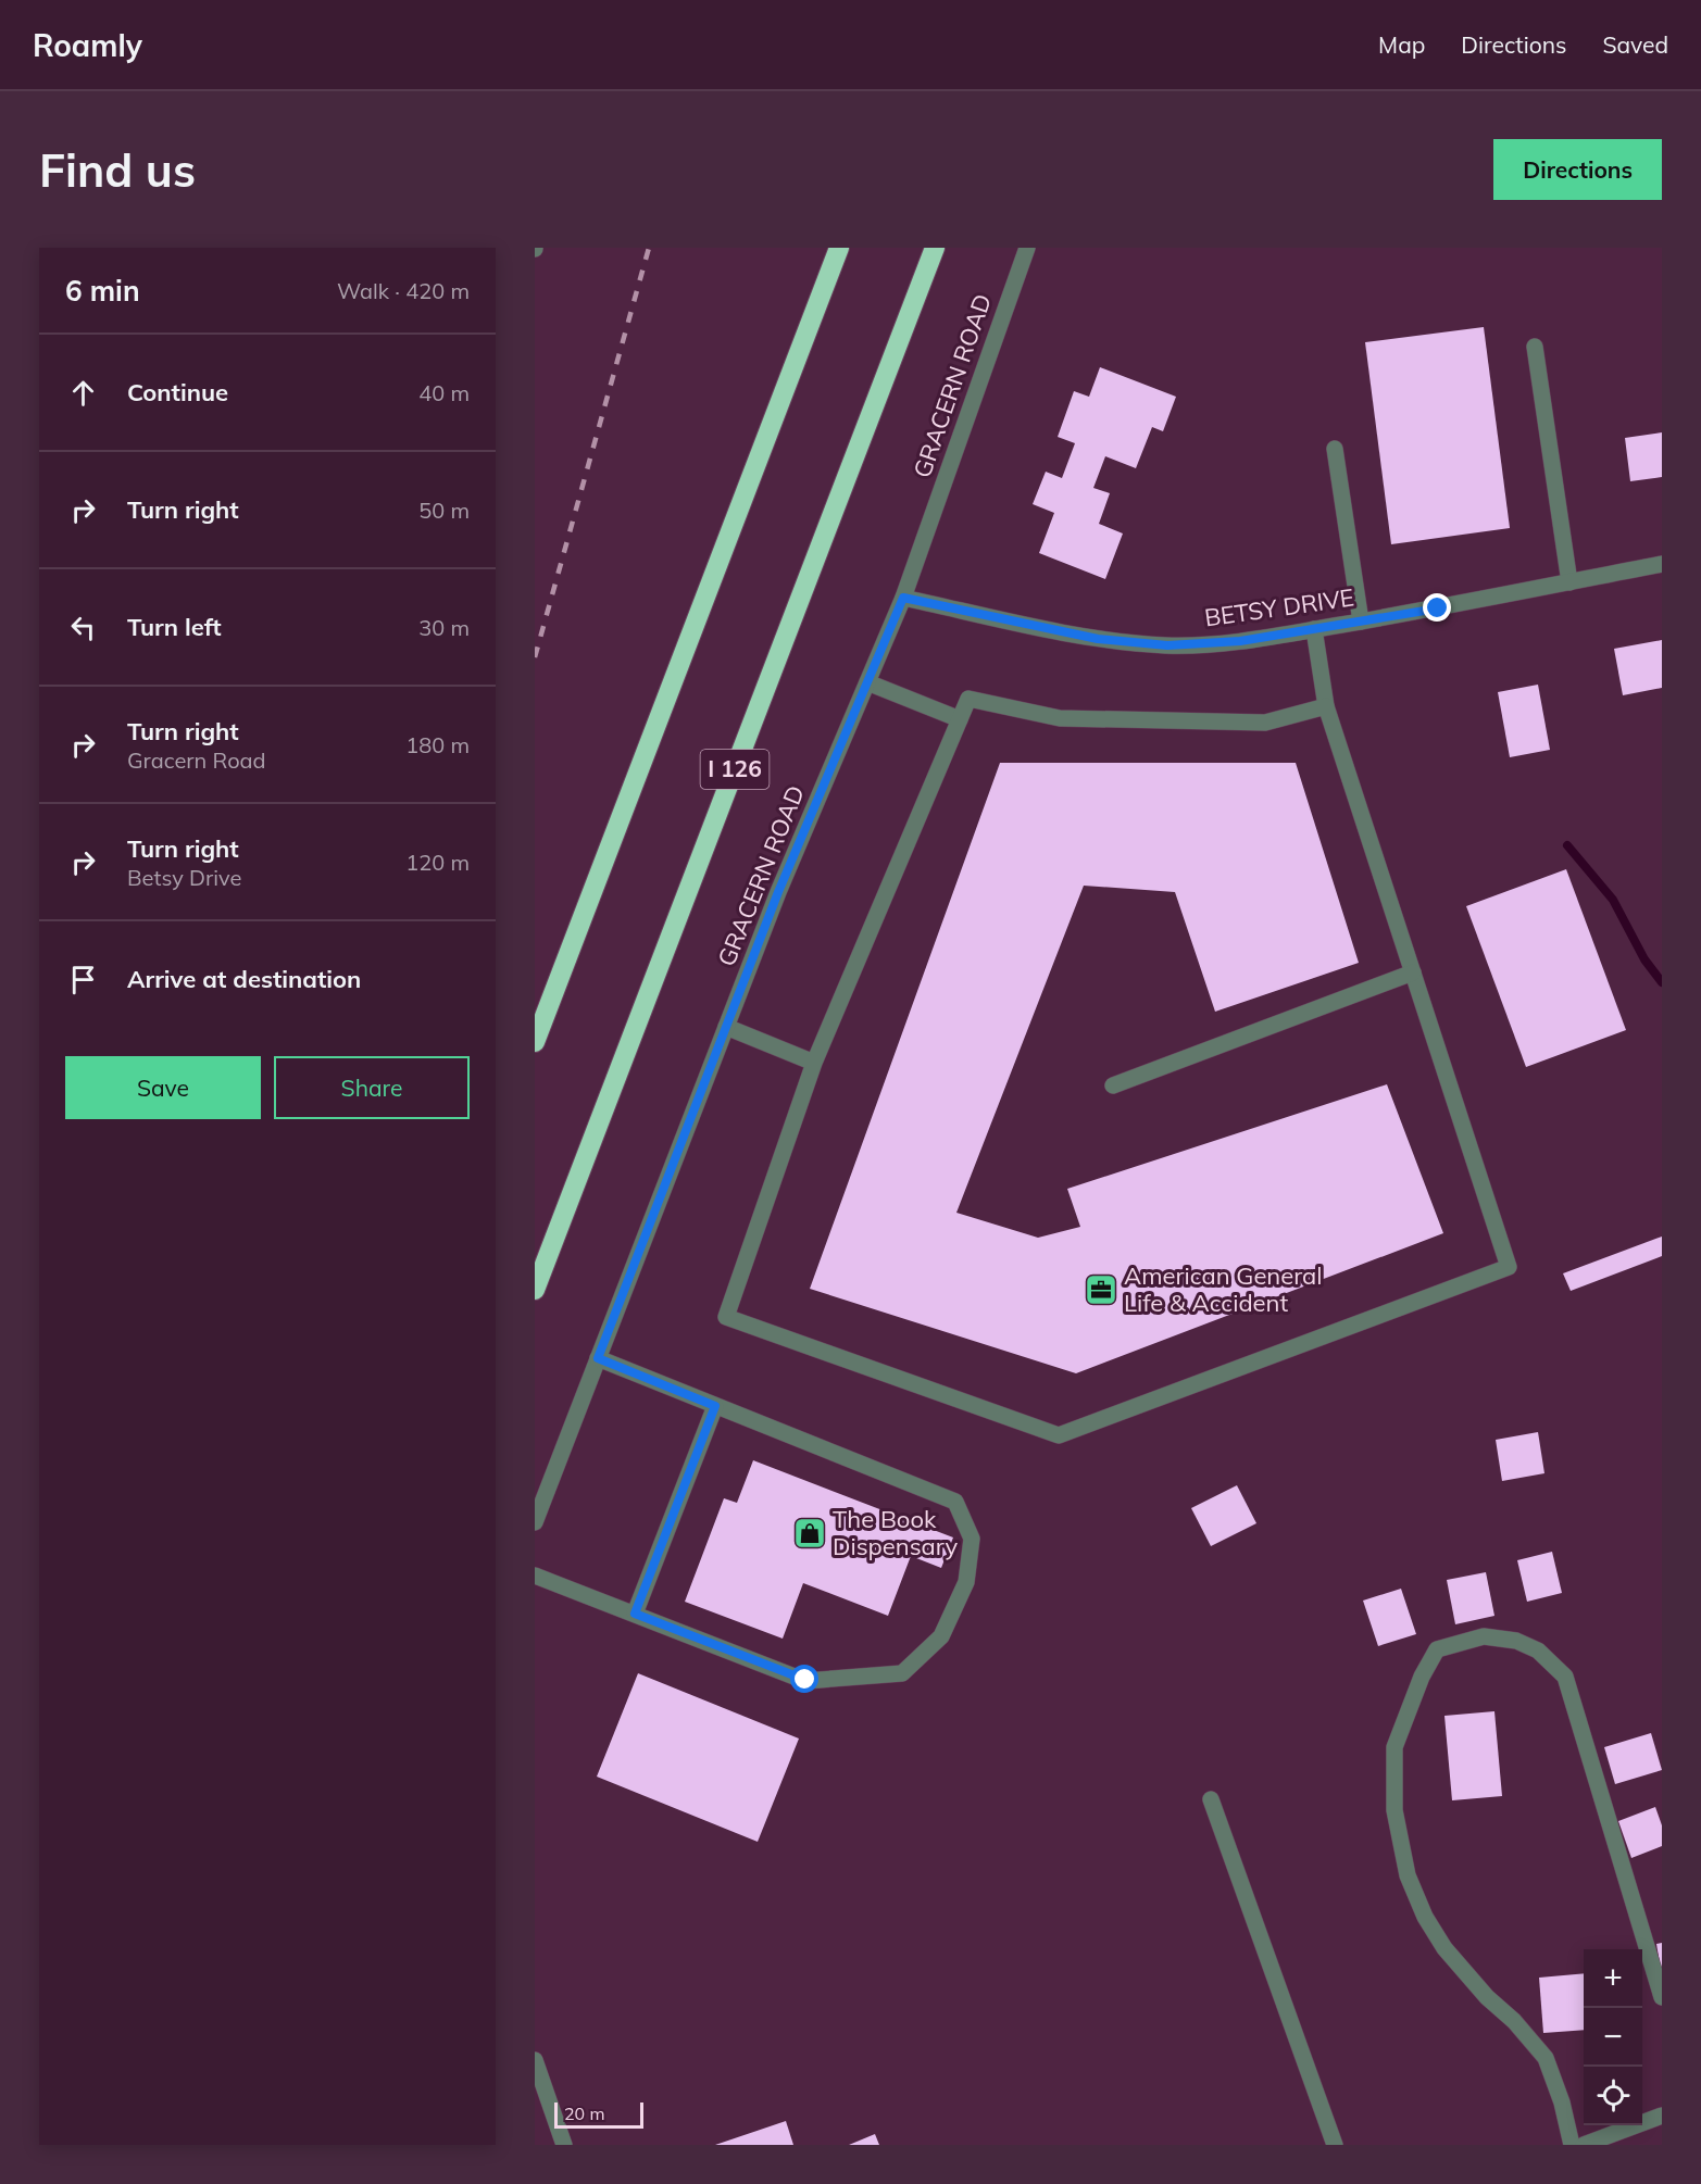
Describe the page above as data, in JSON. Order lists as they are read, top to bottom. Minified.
{"streets":{"highway":["I 126"],"street":["GRACERN ROAD","BETSY DRIVE"]},"crossings":[["GRACERN ROAD","BETSY DRIVE"]],"places":{"office":["American General Life & Accident"],"shop":["The Book Dispensary"]},"scale_bar":"20 m","page":{"header":"Roamly","nav":["Map","Directions","Saved"],"buttons":["Directions",["Save","Share"]],"title":"Find us","heading":["6 min","Walk · 420 m"],"list":[["Continue","40 m"],["Turn right","50 m"],["Turn left","30 m"],["Turn right","Gracern Road","180 m"],["Turn right","Betsy Drive","120 m"],"Arrive at destination"],"map_buttons":["+","−"],"scale":"20 m"}}
